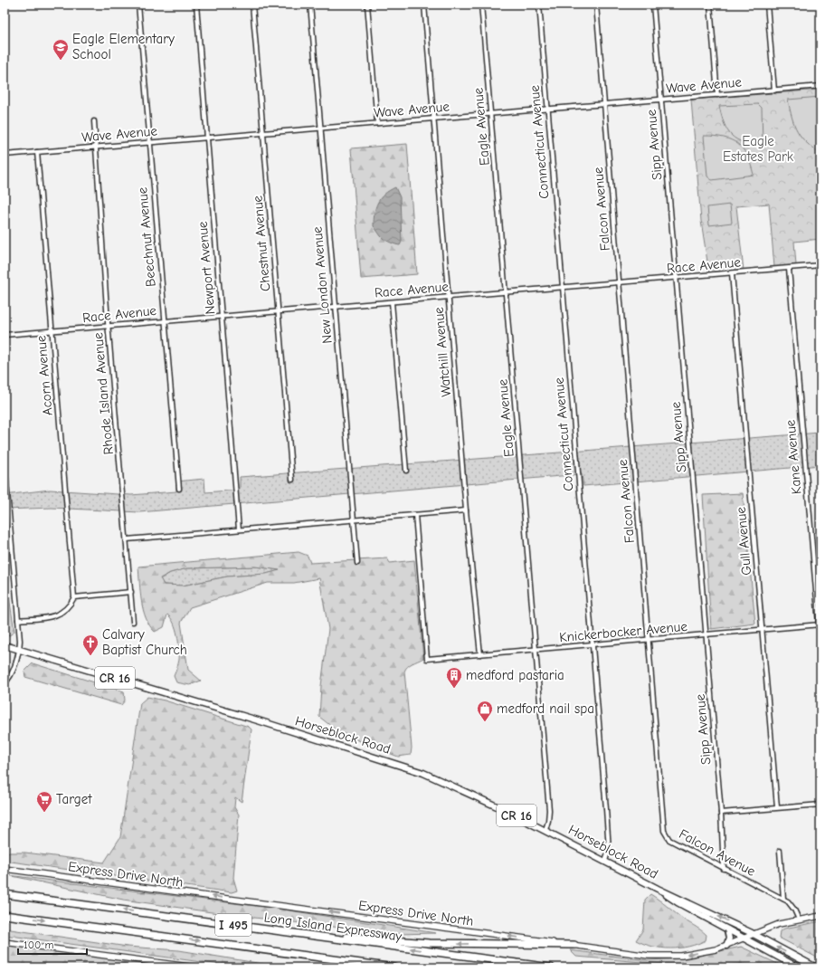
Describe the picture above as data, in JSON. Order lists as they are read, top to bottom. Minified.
{"streets":{"highway":["I 495","Long Island Expressway"],"main road":["CR 16","Horseblock Road","Express Drive North"],"street":["Wave Avenue","Eagle Avenue","Connecticut Avenue","Sipp Avenue","Falcon Avenue","Beechnut Avenue","Chestnut Avenue","Race Avenue","Newport Avenue","New London Avenue","Watchill Avenue","Acorn Avenue","Rhode Island Avenue","Kane Avenue","Gull Avenue","Knickerbocker Avenue"]},"crossings":[["Wave Avenue","Eagle Avenue"],["Wave Avenue","Connecticut Avenue"],["Wave Avenue","Sipp Avenue"],["Wave Avenue","Falcon Avenue"],["Wave Avenue","Beechnut Avenue"],["Wave Avenue","Chestnut Avenue"],["Wave Avenue","Newport Avenue"],["Wave Avenue","New London Avenue"],["Wave Avenue","Watchill Avenue"],["Wave Avenue","Acorn Avenue"],["Wave Avenue","Rhode Island Avenue"],["Eagle Avenue","Race Avenue"],["Eagle Avenue","Knickerbocker Avenue"],["Eagle Avenue","Horseblock Road"],["Connecticut Avenue","Race Avenue"],["Connecticut Avenue","Knickerbocker Avenue"],["Connecticut Avenue","Horseblock Road"],["Sipp Avenue","Falcon Avenue"],["Sipp Avenue","Race Avenue"],["Sipp Avenue","Knickerbocker Avenue"],["Falcon Avenue","Race Avenue"],["Falcon Avenue","Knickerbocker Avenue"],["Falcon Avenue","Express Drive North"],["Beechnut Avenue","Race Avenue"],["Chestnut Avenue","Race Avenue"],["Race Avenue","Newport Avenue"],["Race Avenue","New London Avenue"],["Race Avenue","Watchill Avenue"],["Race Avenue","Acorn Avenue"],["Race Avenue","Rhode Island Avenue"],["Race Avenue","Kane Avenue"],["Race Avenue","Gull Avenue"],["Watchill Avenue","Knickerbocker Avenue"],["Kane Avenue","Knickerbocker Avenue"],["Gull Avenue","Knickerbocker Avenue"],["Horseblock Road","Express Drive North"]],"one_way":["Express Drive North"],"parks":["Eagle Estates Park"],"places":{"school or university":["Eagle Elementary School"],"church":["Calvary Baptist Church"],"building":["medford pastaria"],"shop":["medford nail spa"],"supermarket":["Target"]},"scale_bar":"100 m"}
